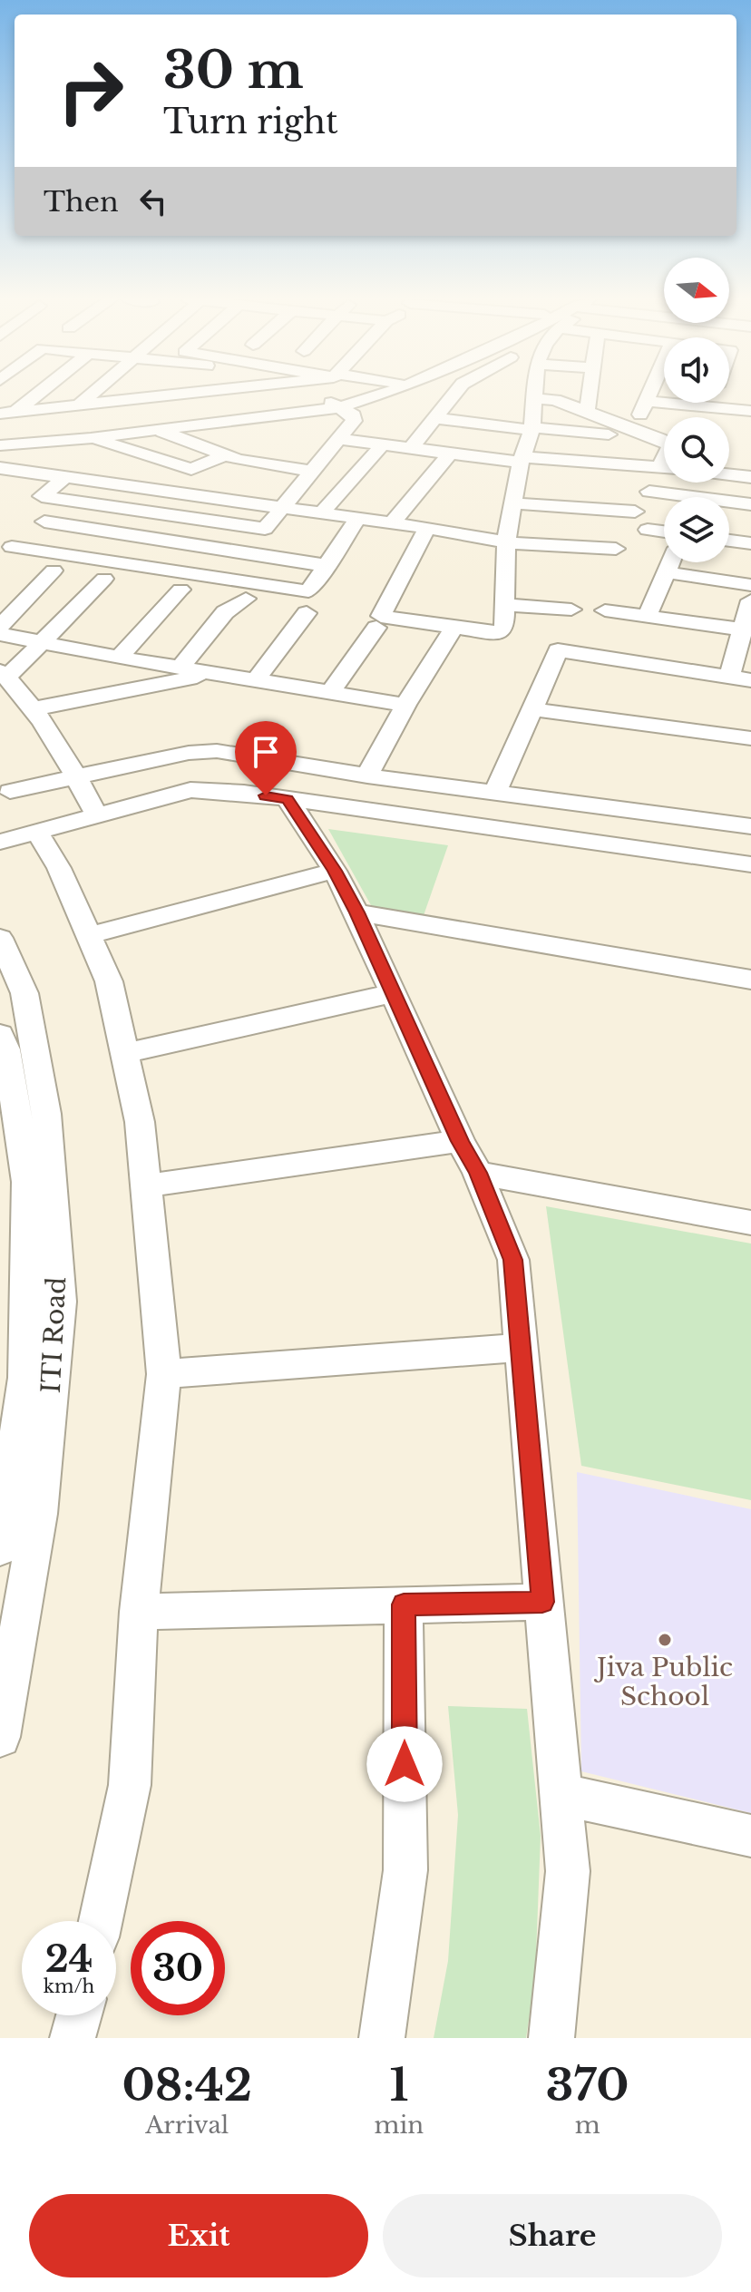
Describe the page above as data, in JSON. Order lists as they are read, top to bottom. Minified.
{"streets":{"street":["ITI Road"]},"places":["Jiva Public School"],"north":"right","page":{"turn":["30 m","Turn right"],"then":"Then","speed":"24 km/h","limit":"30","eta":["08:42","Arrival","1","min","370","m"],"buttons":["Exit","Share"]}}
